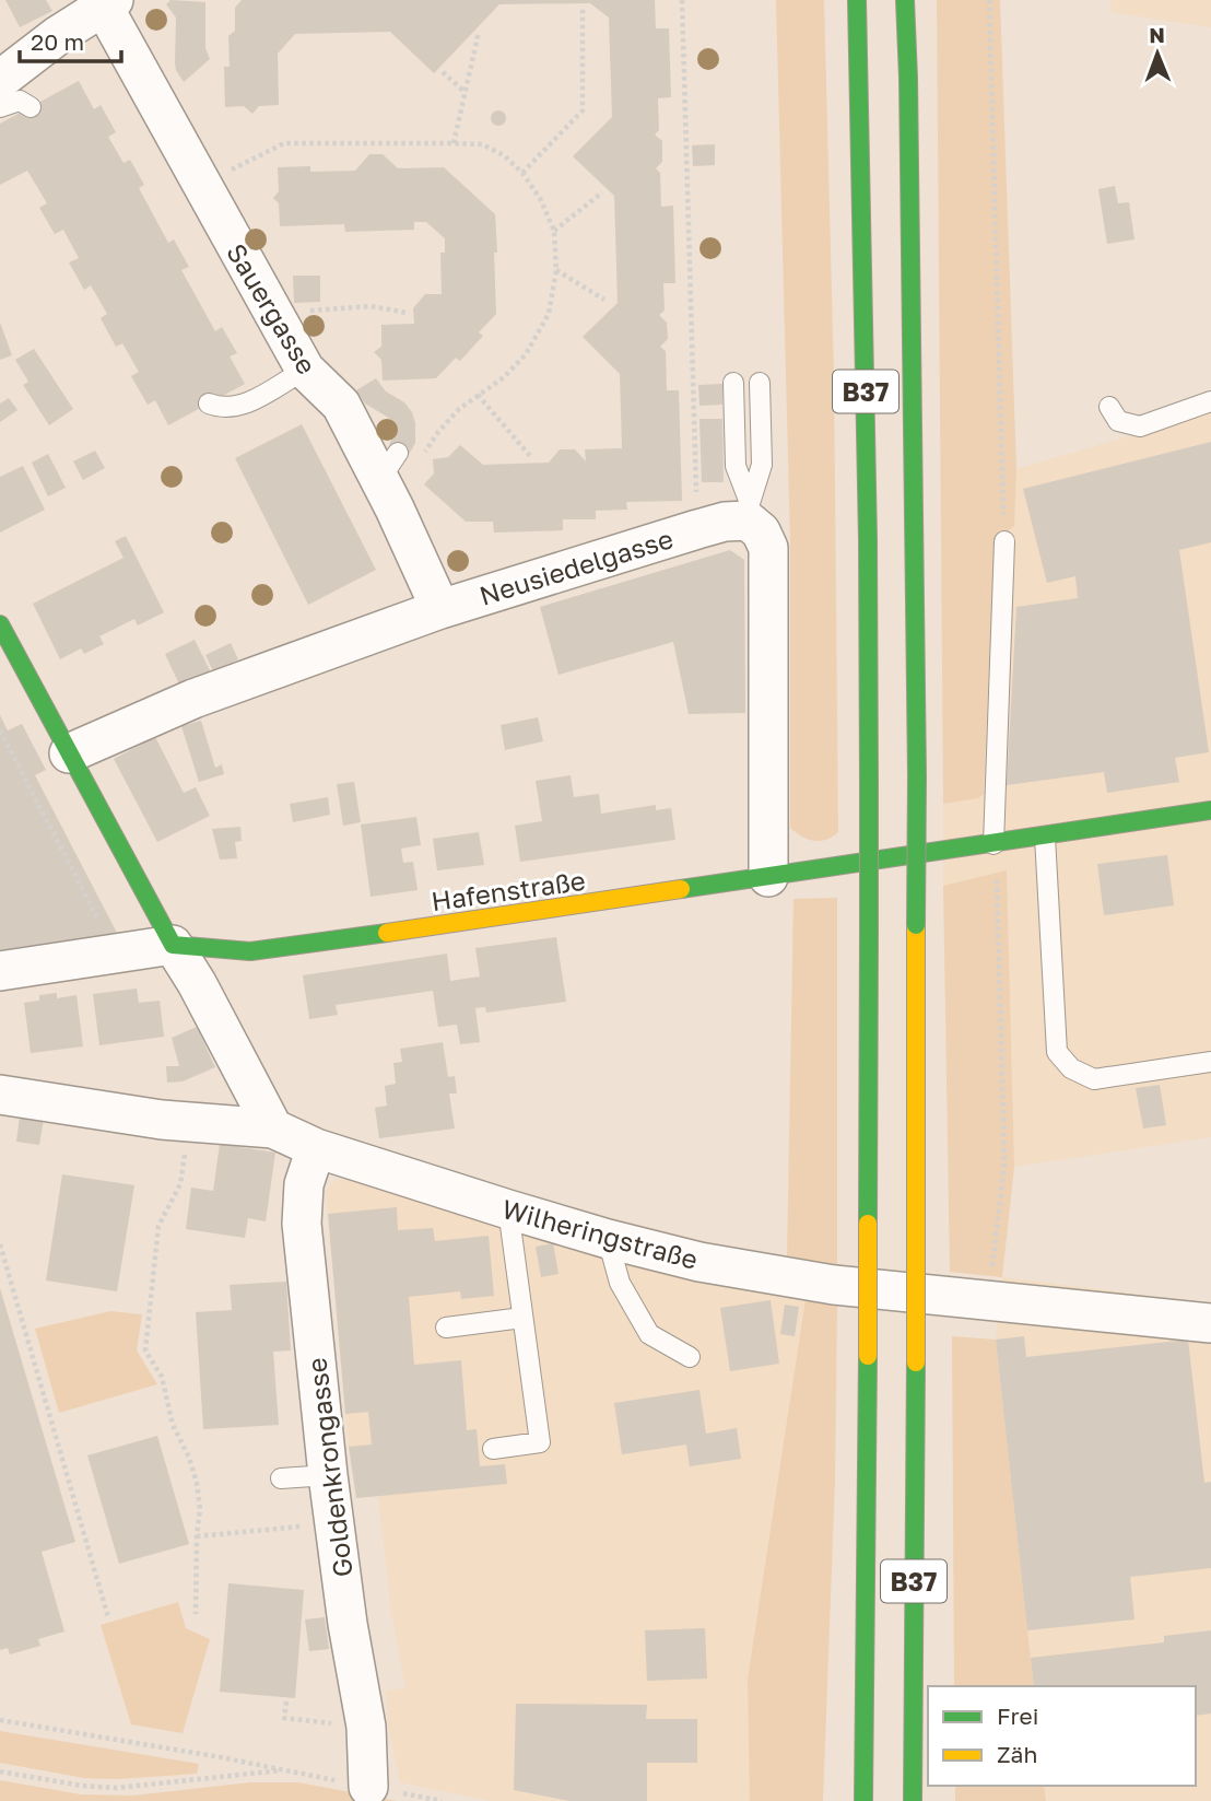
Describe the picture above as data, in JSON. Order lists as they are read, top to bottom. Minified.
{"streets":{"main road":["B37","Hafenstraße"],"street":["Sauergasse","Neusiedelgasse","Wilheringstraße","Goldenkrongasse"]},"crossings":[["Sauergasse","Neusiedelgasse"],["Wilheringstraße","Goldenkrongasse"]],"legend":["Frei","Zäh"],"scale_bar":"20 m","north":"top"}
